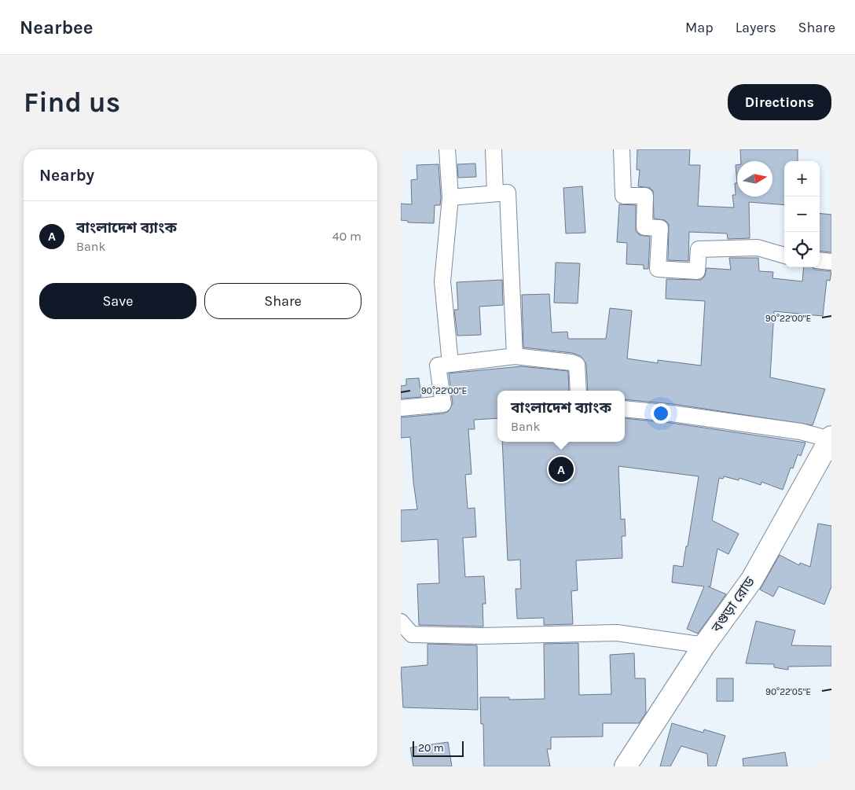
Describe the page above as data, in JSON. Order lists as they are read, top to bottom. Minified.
{"streets":{"main road":["বগুড়া রোড"]},"scale_bar":"20 m","north":"right","page":{"header":"Nearbee","nav":["Map","Layers","Share"],"buttons":["Directions",["Save","Share"]],"title":"Find us","heading":"Nearby","map_buttons":["+","−"],"list":[{"mark":"A","name":"বাংলাদেশ ব্যাংক","note":"Bank","value":"40 m"}],"popup":["বাংলাদেশ ব্যাংক","Bank"],"pins":"A","scale":"20 m"},"coordinates":["90°22'00\"E","90°22'05\"E"]}
